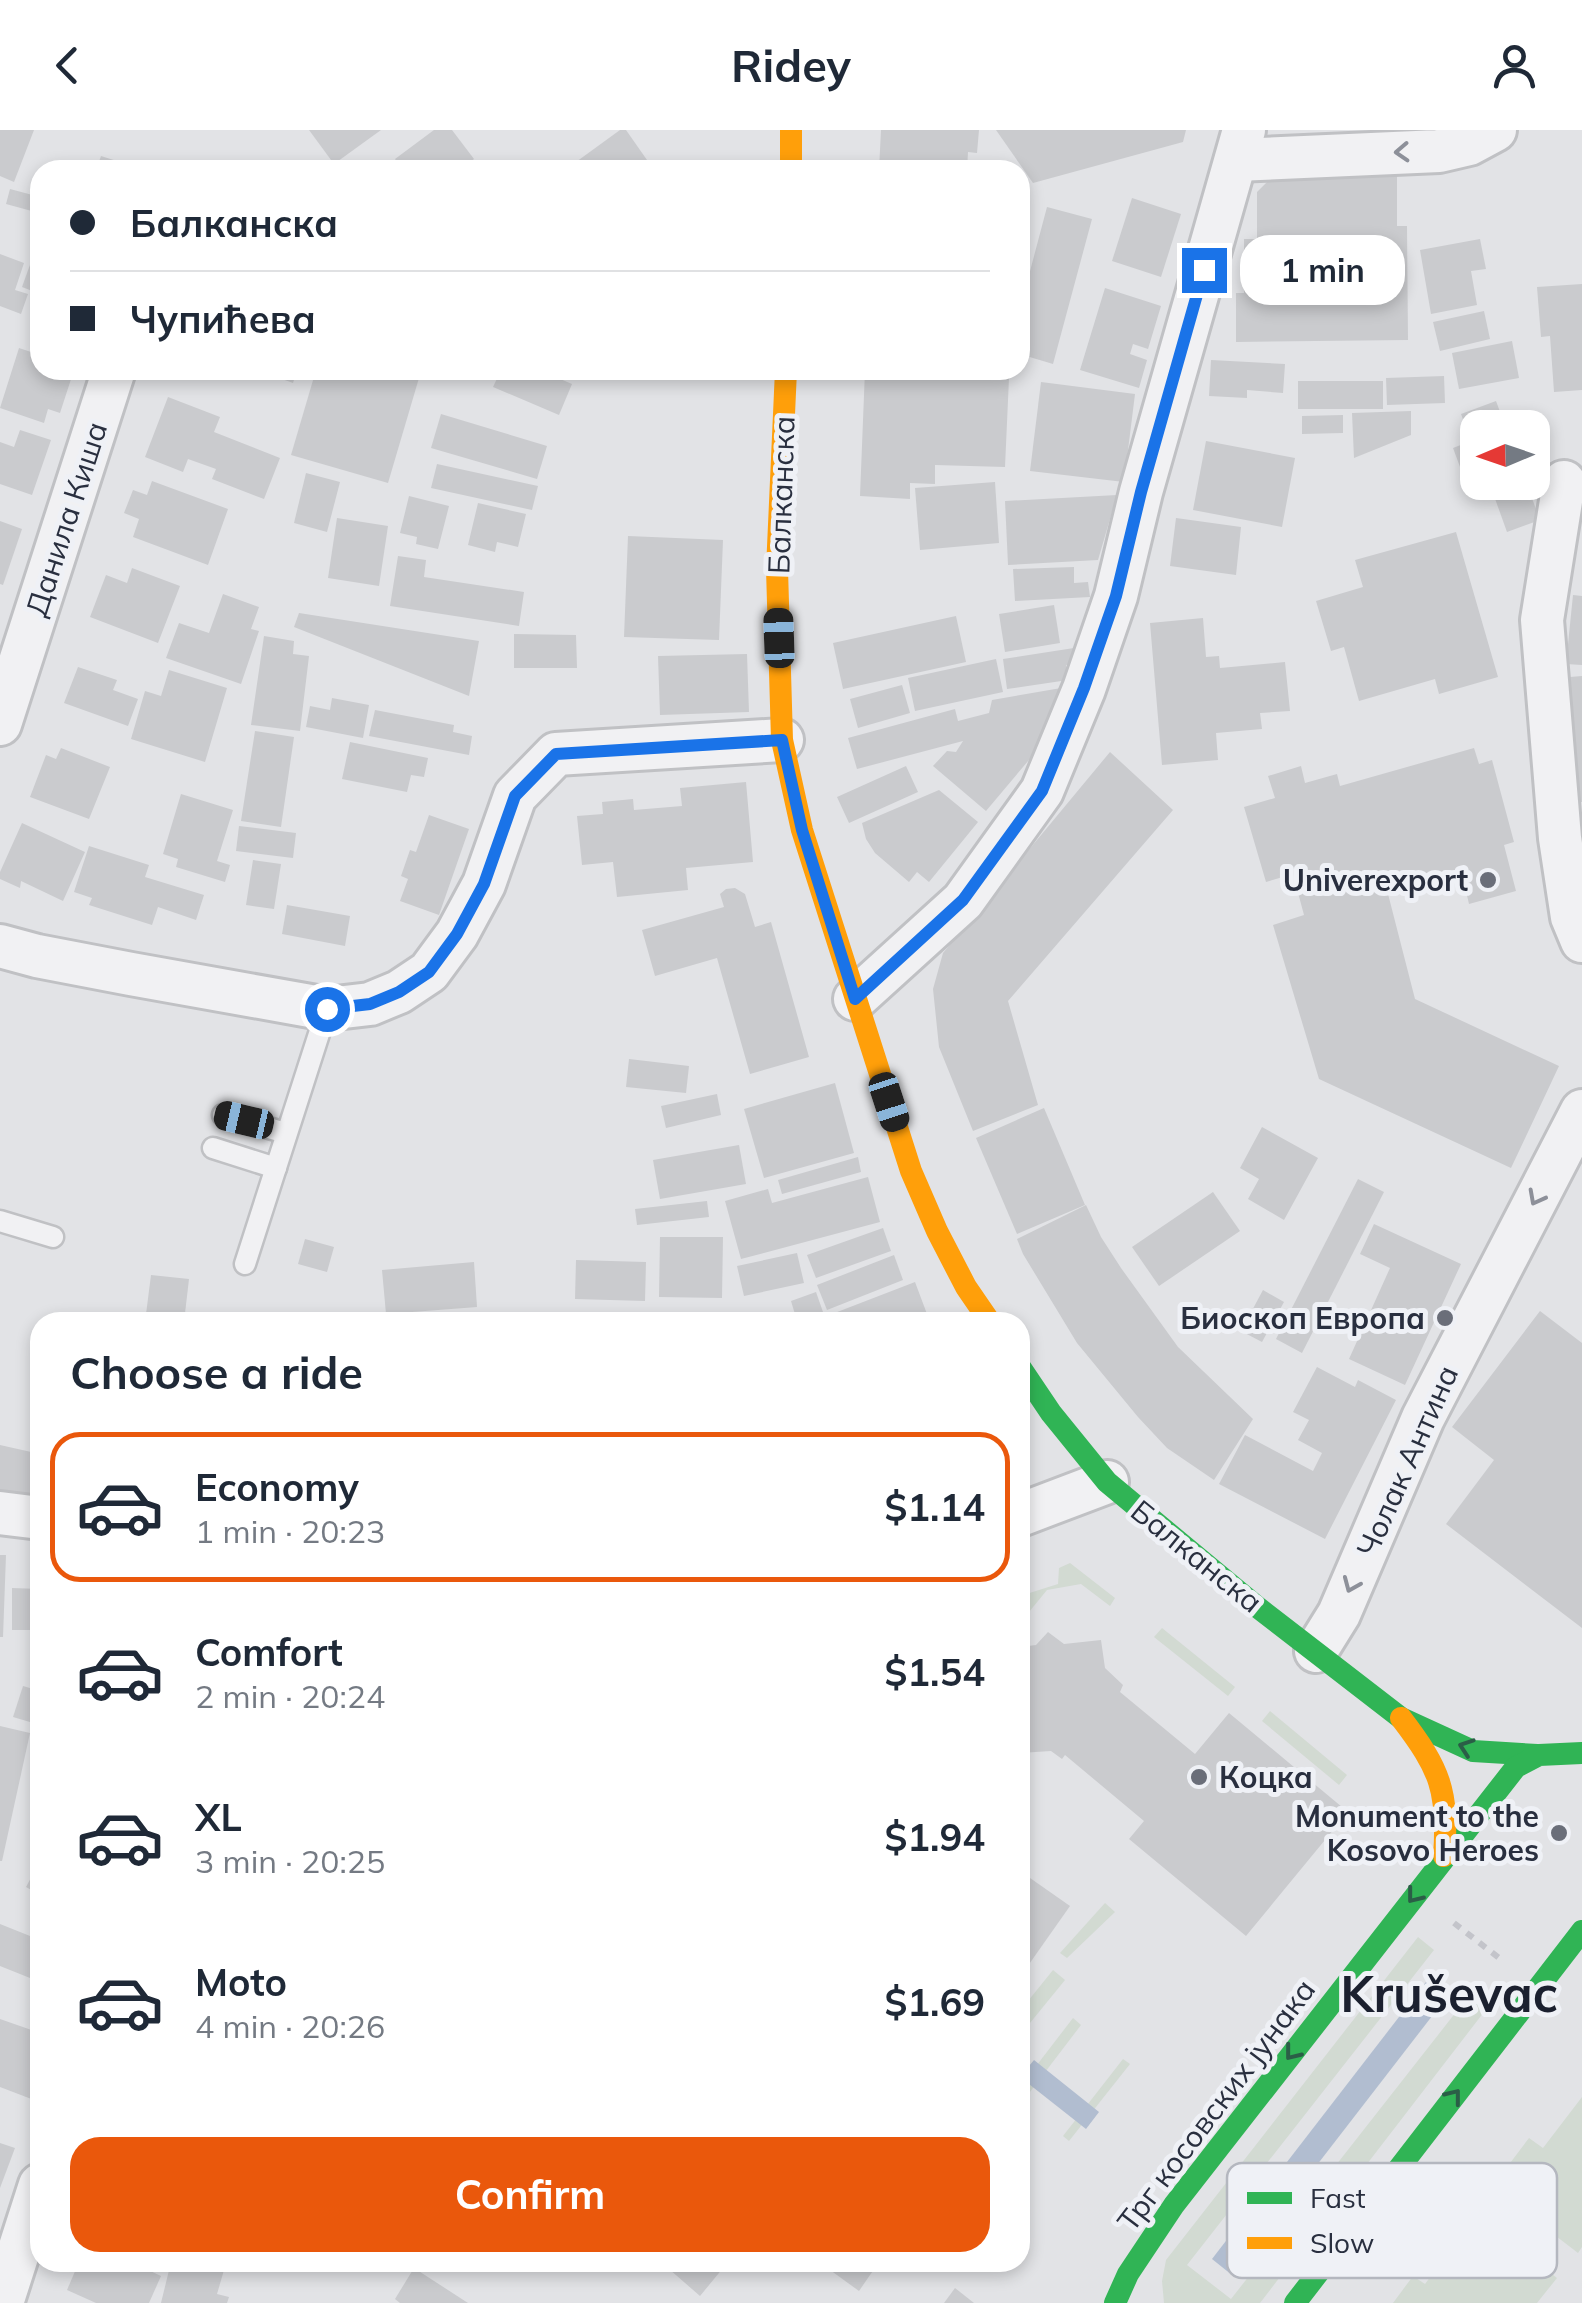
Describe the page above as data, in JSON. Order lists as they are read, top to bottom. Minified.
{"streets":{"main road":["Балканска","Трг косовских јунака"],"street":["Данила Киша","Чолак Антина"]},"crossings":[["Балканска","Чолак Антина"],["Балканска","Трг косовских јунака"]],"one_way":["Чолак Антина"],"districts":["Kruševac"],"places":["Univerexport","Биоскоп Европа","Коцка","Monument to the Kosovo Heroes"],"legend":["Fast","Slow"],"north":"left","page":{"header":"Ridey","banner":["Балканска","Чупићева"],"bubble":"1 min","heading":"Choose a ride","list":[{"name":"Economy","note":"1 min · 20:23","value":"$1.14"},{"name":"Comfort","note":"2 min · 20:24","value":"$1.54"},{"name":"XL","note":"3 min · 20:25","value":"$1.94"},{"name":"Moto","note":"4 min · 20:26","value":"$1.69"}],"buttons":"Confirm"}}
